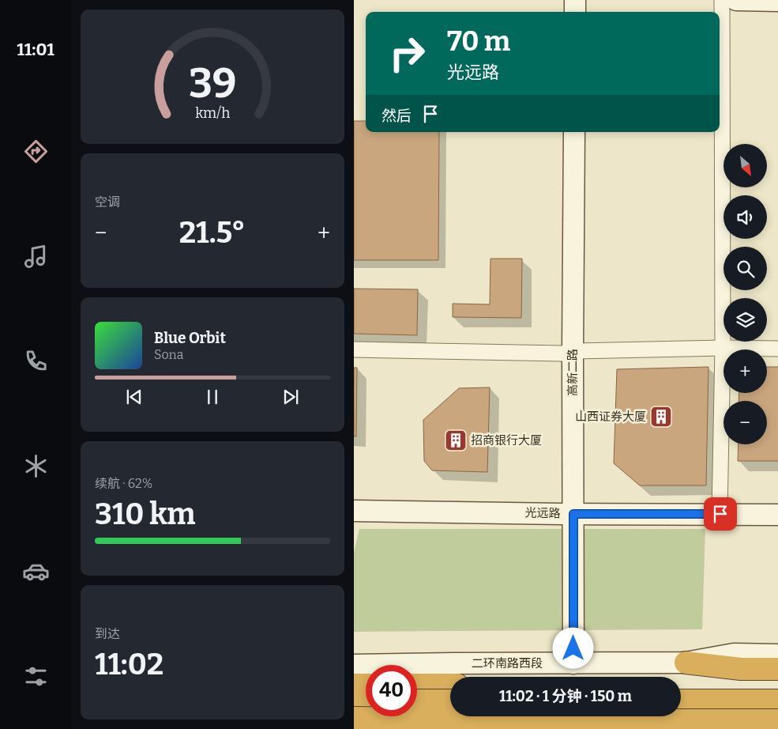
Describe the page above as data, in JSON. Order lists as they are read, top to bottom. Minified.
{"streets":{"street":["高新二路","光远路","二环南路西段"]},"crossings":[["高新二路","光远路"],["高新二路","二环南路西段"]],"places":{"building":["山西证券大厦","招商银行大厦"]},"north":"bottom right","page":{"tabs":"11:01","turn":["70 m","光远路"],"then":"然后","map_buttons":["+","−"],"tile":["空调",["续航 · 62%","310 km"],["到达","11:02"]],"heat":["−","21.5°","+"],"song":["Blue Orbit","Sona"],"limit":"40","trip":"11:02 · 1 分钟 · 150 m","gauge":["39","km/h"]}}
